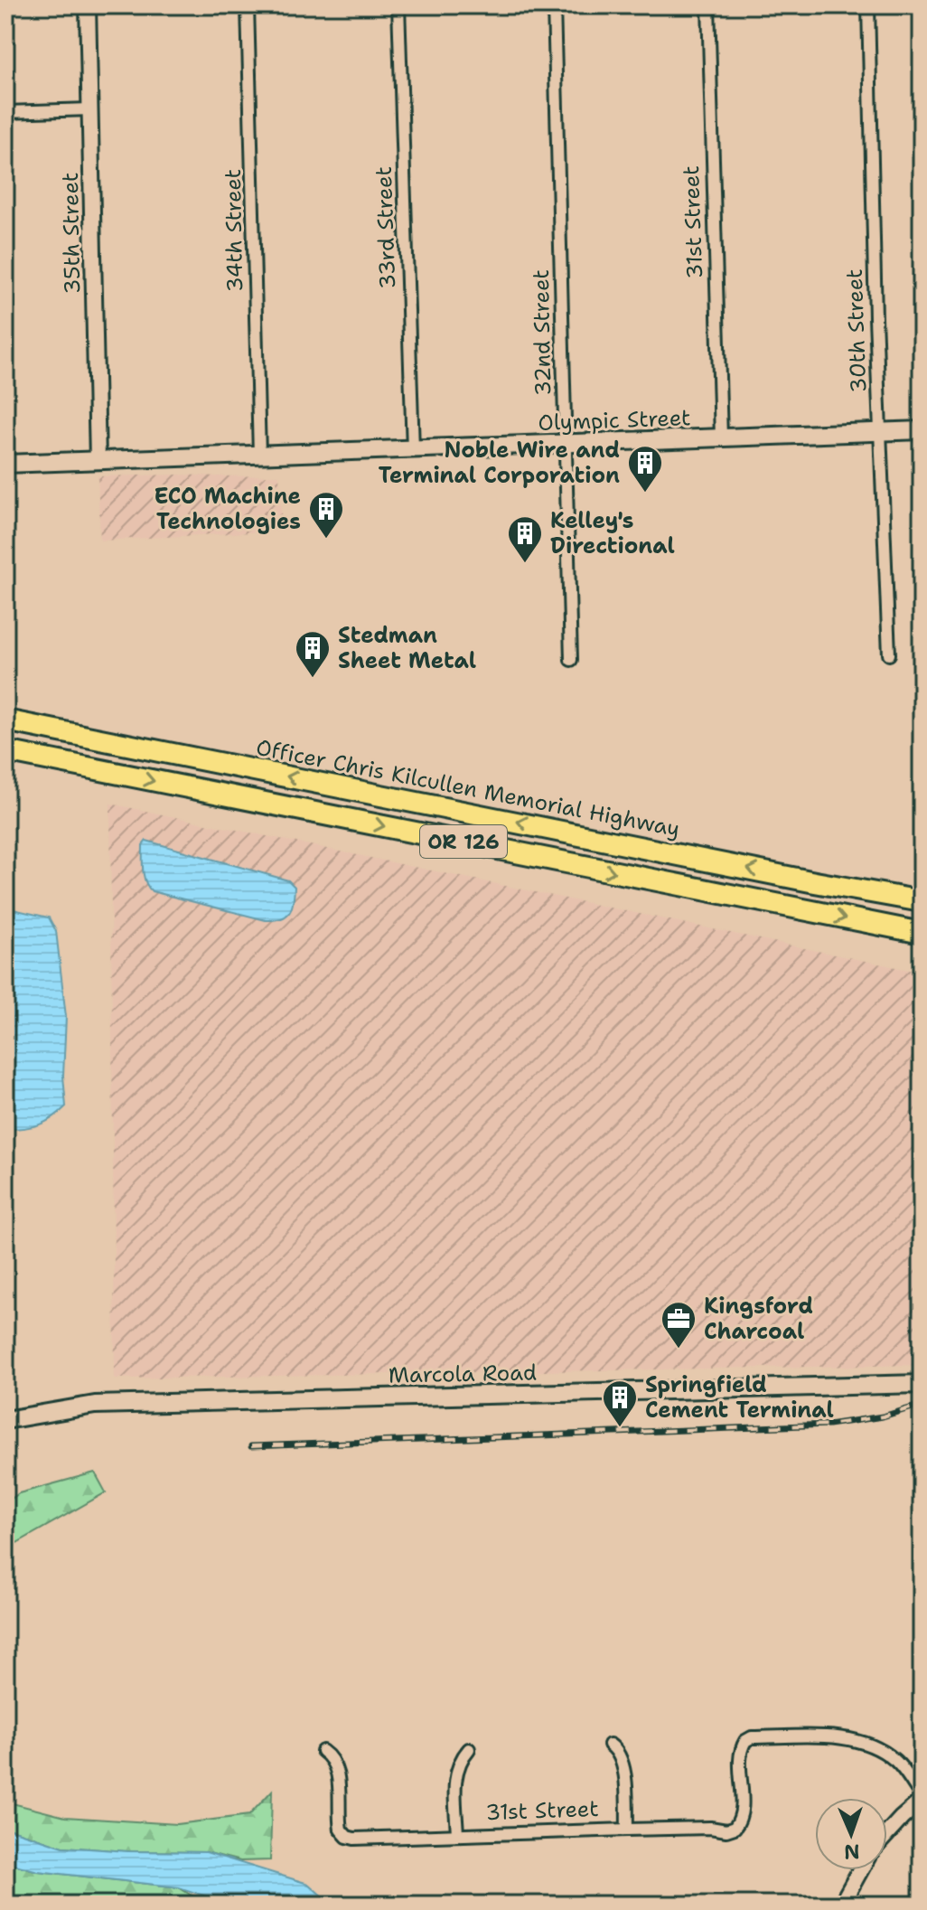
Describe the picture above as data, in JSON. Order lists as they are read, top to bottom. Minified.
{"streets":{"highway":["Officer Chris Kilcullen Memorial Highway","OR 126"],"main road":["Olympic Street","Marcola Road"],"street":["31st Street","33rd Street","34th Street","35th Street","30th Street","32nd Street"]},"crossings":[["31st Street","Olympic Street"],["33rd Street","Olympic Street"],["34th Street","Olympic Street"],["35th Street","Olympic Street"],["30th Street","Olympic Street"],["32nd Street","Olympic Street"]],"places":{"building":["Noble Wire and Terminal Corporation","ECO Machine Technologies","Kelley's Directional","Stedman Sheet Metal","Springfield Cement Terminal"],"office":["Kingsford Charcoal"]},"north":"bottom"}
